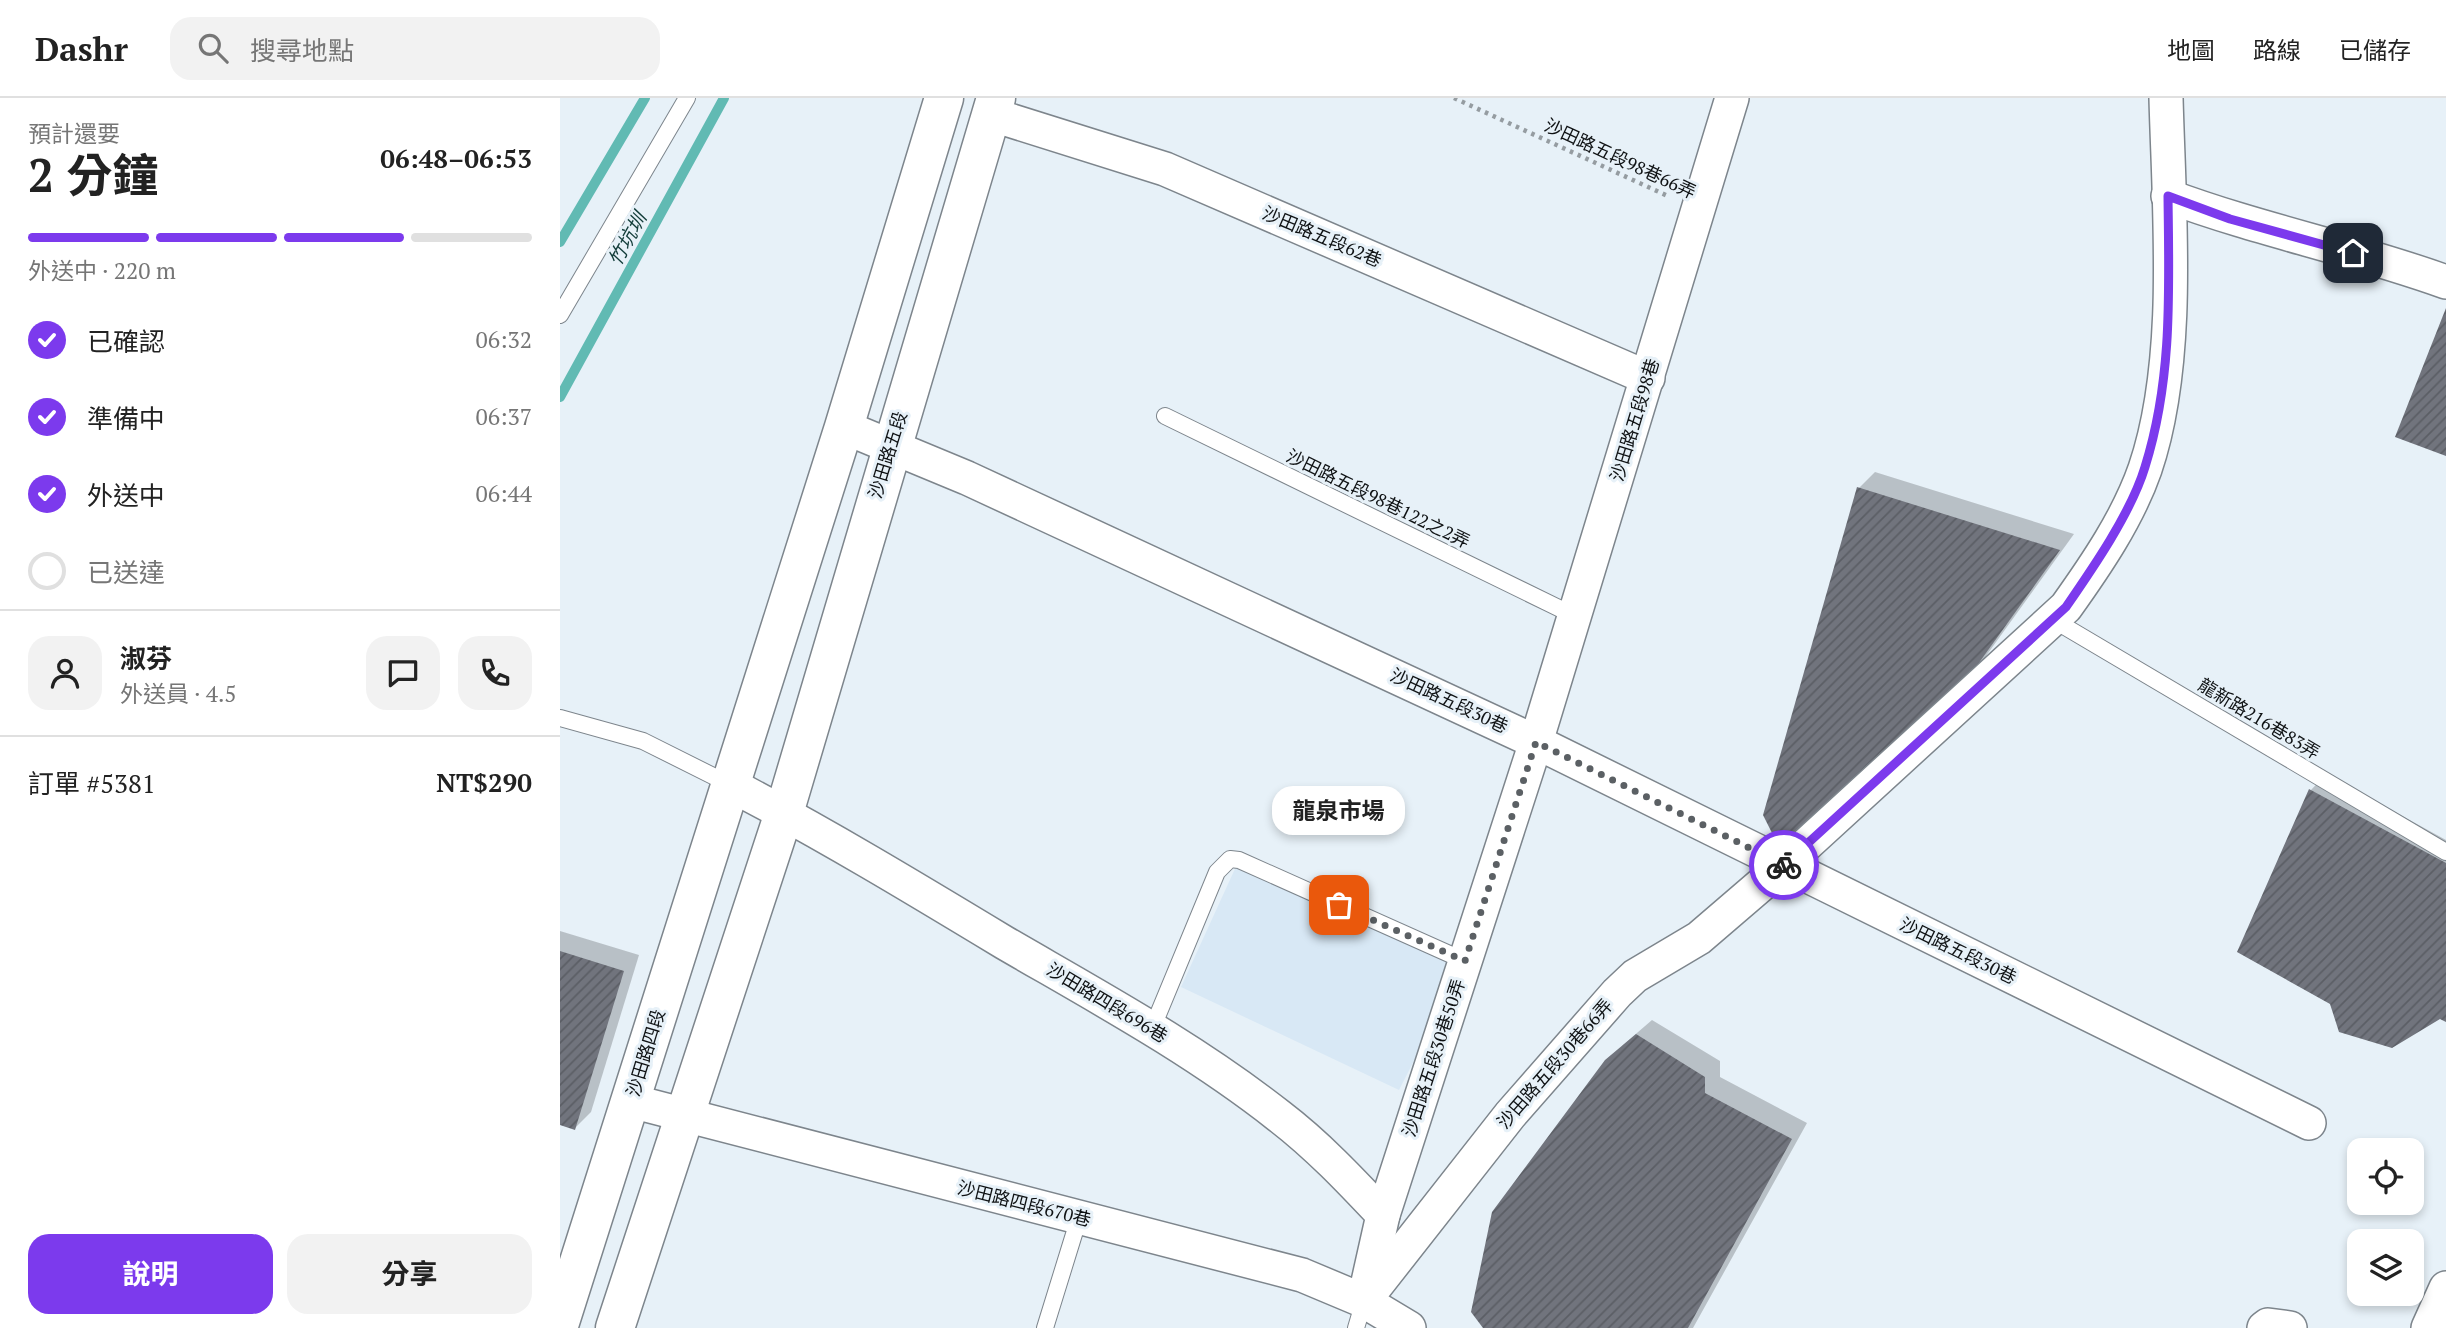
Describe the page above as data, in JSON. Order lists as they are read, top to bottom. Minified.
{"streets":{"street":["沙田路五段62巷","沙田路五段98巷","沙田路五段","沙田路五段30巷","沙田路四段696巷","沙田路四段","沙田路五段30巷50弄","沙田路五段30巷66弄","沙田路四段670巷"],"lane":["沙田路五段98巷122之2弄","龍新路216巷83弄"],"path":["沙田路五段98巷66弄"]},"crossings":[["沙田路五段98巷66弄","沙田路五段98巷"],["沙田路五段62巷","沙田路五段98巷"],["沙田路五段62巷","沙田路五段"],["沙田路五段98巷","沙田路五段98巷122之2弄"],["沙田路五段98巷","沙田路五段30巷"],["沙田路五段98巷","沙田路五段30巷50弄"],["沙田路五段","沙田路五段30巷"],["沙田路五段","沙田路四段696巷"],["沙田路五段30巷","沙田路五段30巷50弄"],["沙田路五段30巷","沙田路五段30巷66弄"],["龍新路216巷83弄","沙田路五段30巷66弄"],["沙田路四段696巷","沙田路四段"],["沙田路四段696巷","沙田路五段30巷50弄"],["沙田路四段","沙田路四段670巷"],["沙田路五段30巷66弄","沙田路四段670巷"]],"water":["竹坑圳"],"places":["龍泉市場"],"page":{"header":"Dashr","search":"搜尋地點","nav":["地圖","路線","已儲存"],"heading":["2 分鐘","預計還要","06:48–06:53"],"panel":["淑芬","外送員 · 4.5","訂單 #5381","NT$290"],"bar":"外送中 · 220 m","list":[["已確認","06:32"],["準備中","06:37"],["外送中","06:44"],"已送達"],"bubble":"龍泉市場","buttons":["說明","分享"]}}
